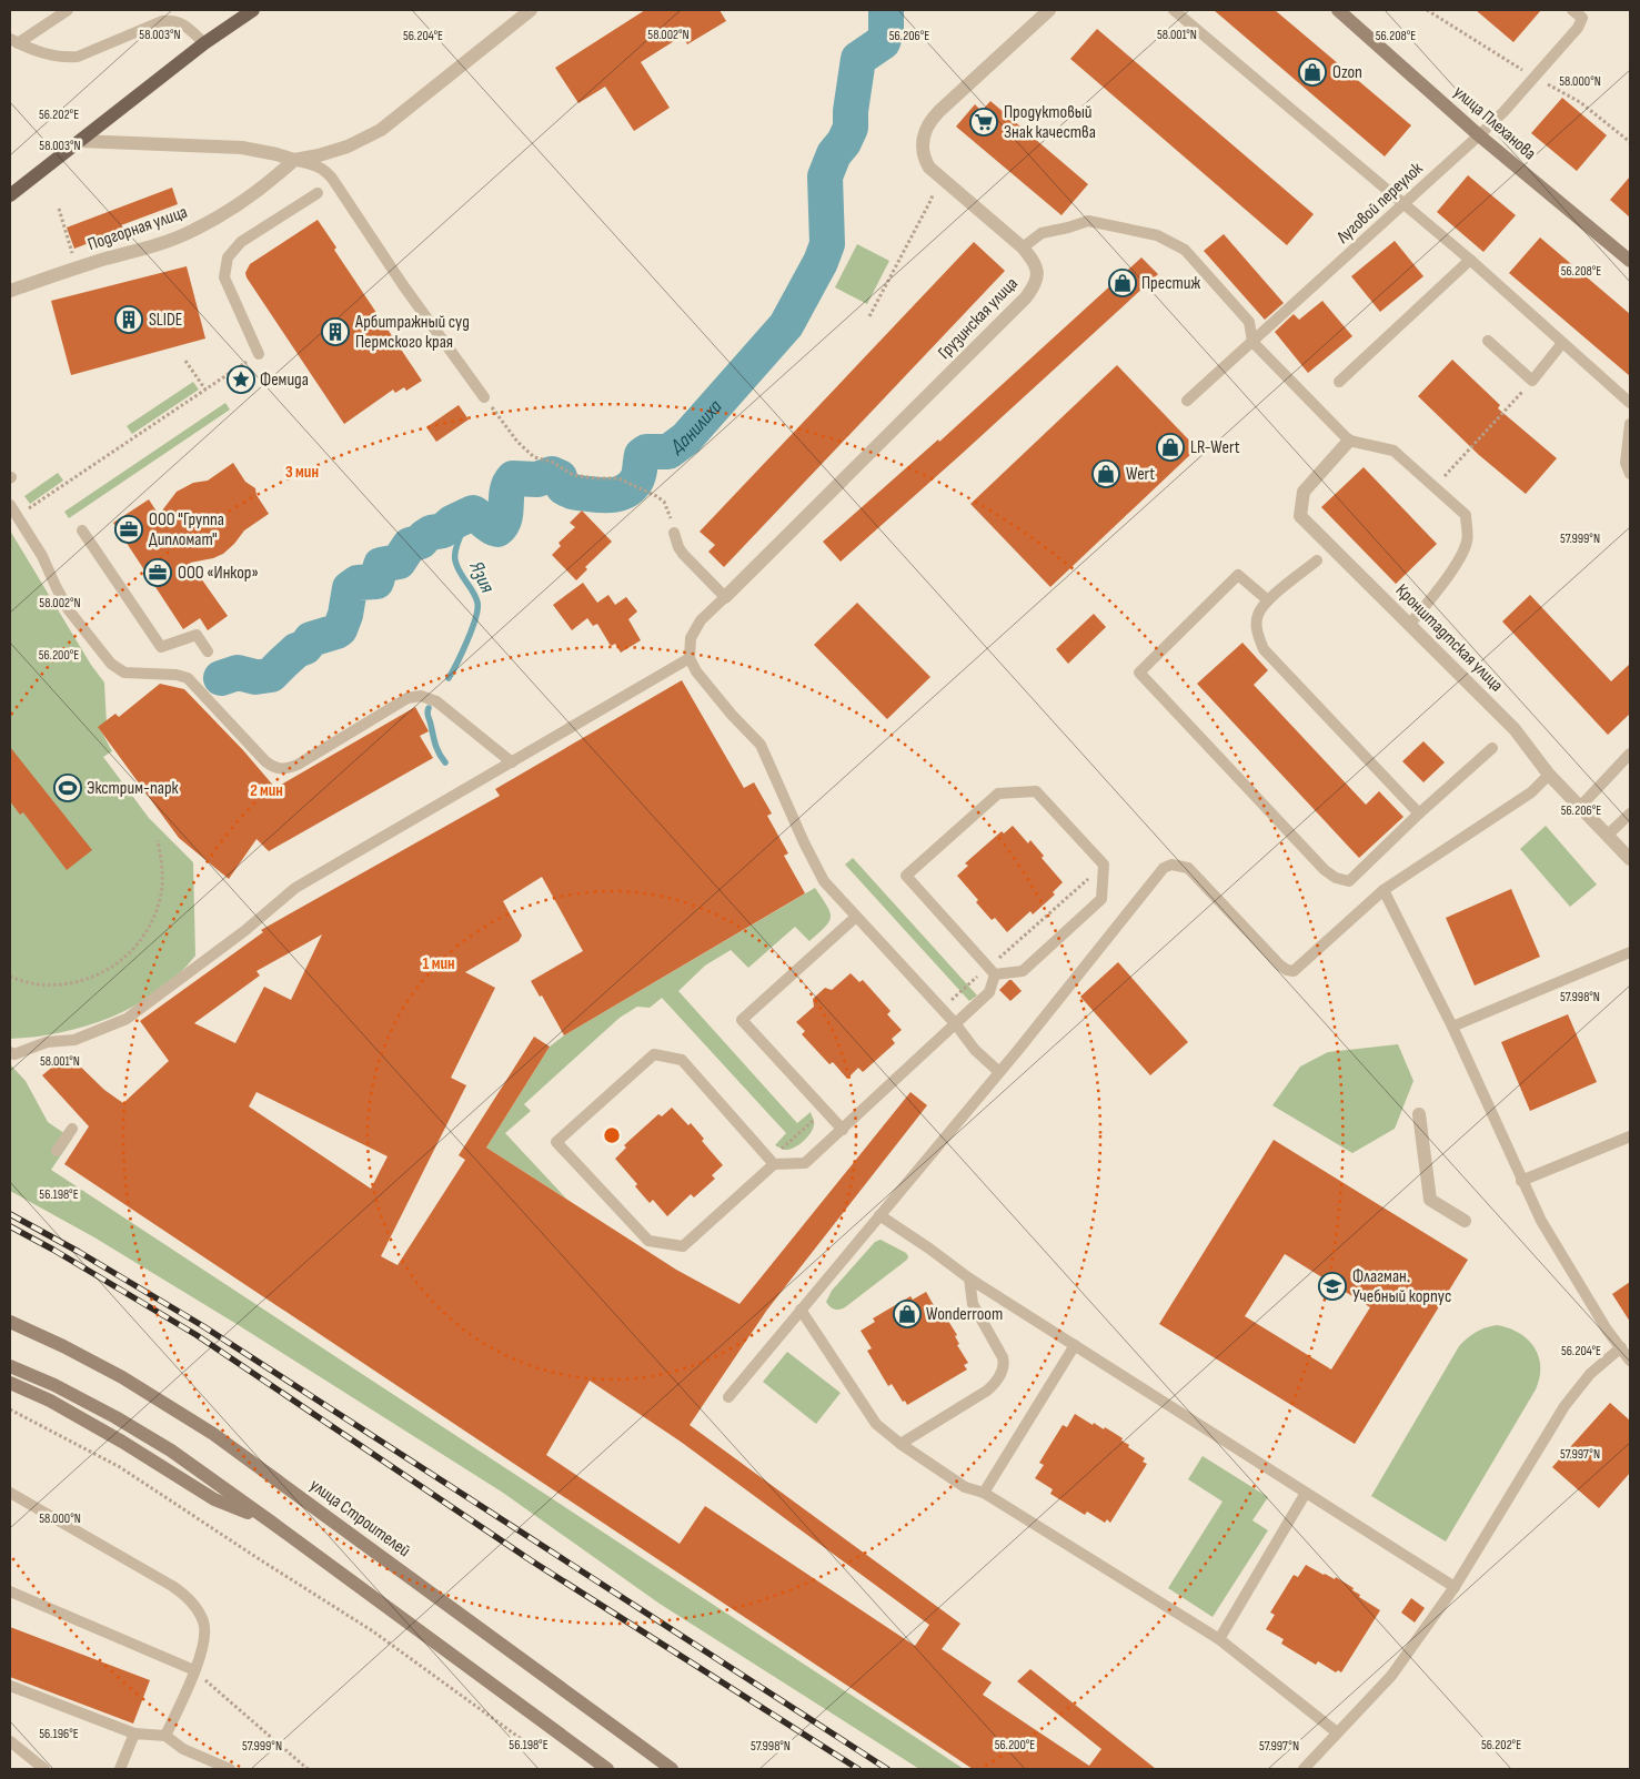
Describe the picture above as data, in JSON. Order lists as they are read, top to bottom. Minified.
{"streets":{"main road":["улица Плеханова","улица Строителей"],"street":["Подгорная улица","Грузинская улица","Кронштадтская улица"],"lane":["Луговой переулок"]},"crossings":[["улица Плеханова","Луговой переулок"]],"water":["Данилиха","Язия"],"places":{"shop":["Ozon","Престиж","LR-Wert","Wert","Wonderroom"],"supermarket":["Продуктовый Знак качества"],"building":["SLIDE","Арбитражный суд Пермского края"],"place":["Фемида"],"office":["ООО \"Группа Дипломат\"","ООО «Инкор»"],"sports":["Экстрим-парк"],"school or university":["Флагман. Учебный корпус"]},"coordinates":["58.001°N","58.003°N","58.002°N","56.206°E","56.208°E","56.204°E","58.000°N","56.202°E","57.999°N","56.200°E","57.998°N","56.198°E","57.997°N","56.196°E"],"rings":["3 мин","2 мин","1 мин"]}
